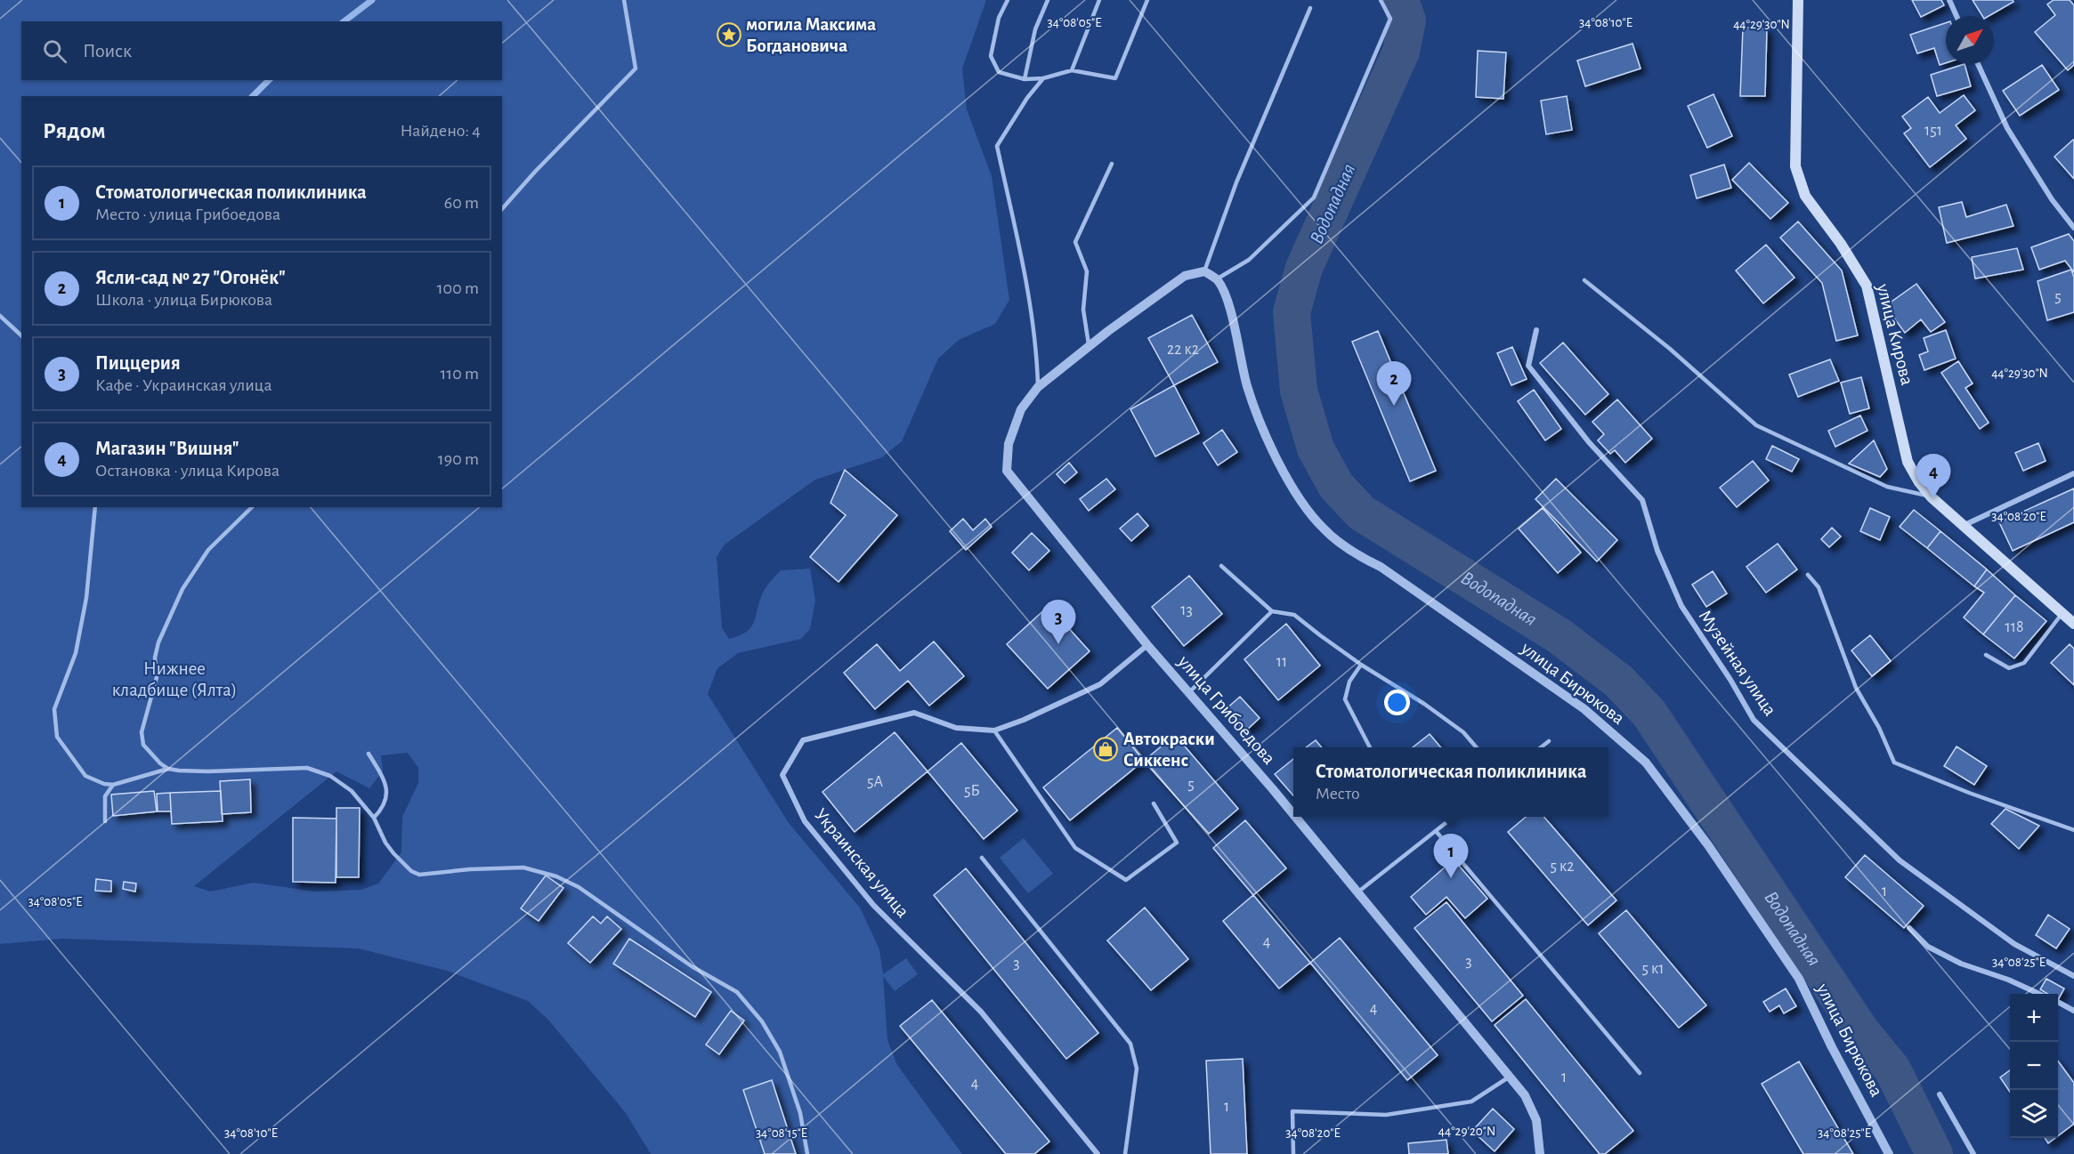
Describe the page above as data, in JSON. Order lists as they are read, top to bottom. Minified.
{"streets":{"main road":["улица Кирова"],"street":["Музейная улица","улица Бирюкова","улица Грибоедова","Украинская улица"]},"crossings":[["улица Грибоедова","Украинская улица"]],"water":["Водопадная"],"parks":["Нижнее кладбище (Ялта)"],"places":{"place":["могила Максима Богдановича"],"shop":["Автокраски Сиккенс"]},"house_numbers":["151","5","22 к2","13","118","11","5А","5","5Б","5 к2","1","4","3","3","5 к1","4","1","4","1"],"north":"top right","page":{"search":"Поиск","heading":["Рядом","Найдено: 4"],"list":[{"mark":"1","name":"Стоматологическая поликлиника","note":"Место · улица Грибоедова","value":"60 m"},{"mark":"2","name":"Ясли-сад № 27 \"Огонёк\"","note":"Школа · улица Бирюкова","value":"100 m"},{"mark":"3","name":"Пиццерия","note":"Кафе · Украинская улица","value":"110 m"},{"mark":"4","name":"Магазин \"Вишня\"","note":"Остановка · улица Кирова","value":"190 m"}],"pins":["2","4","3","1"],"popup":["Стоматологическая поликлиника","Место"],"map_buttons":["+","−"]},"coordinates":["34°08'05\"E","34°08'10\"E","44°29'30\"N","34°08'20\"E","34°08'25\"E","44°29'20\"N","34°08'15\"E"]}
